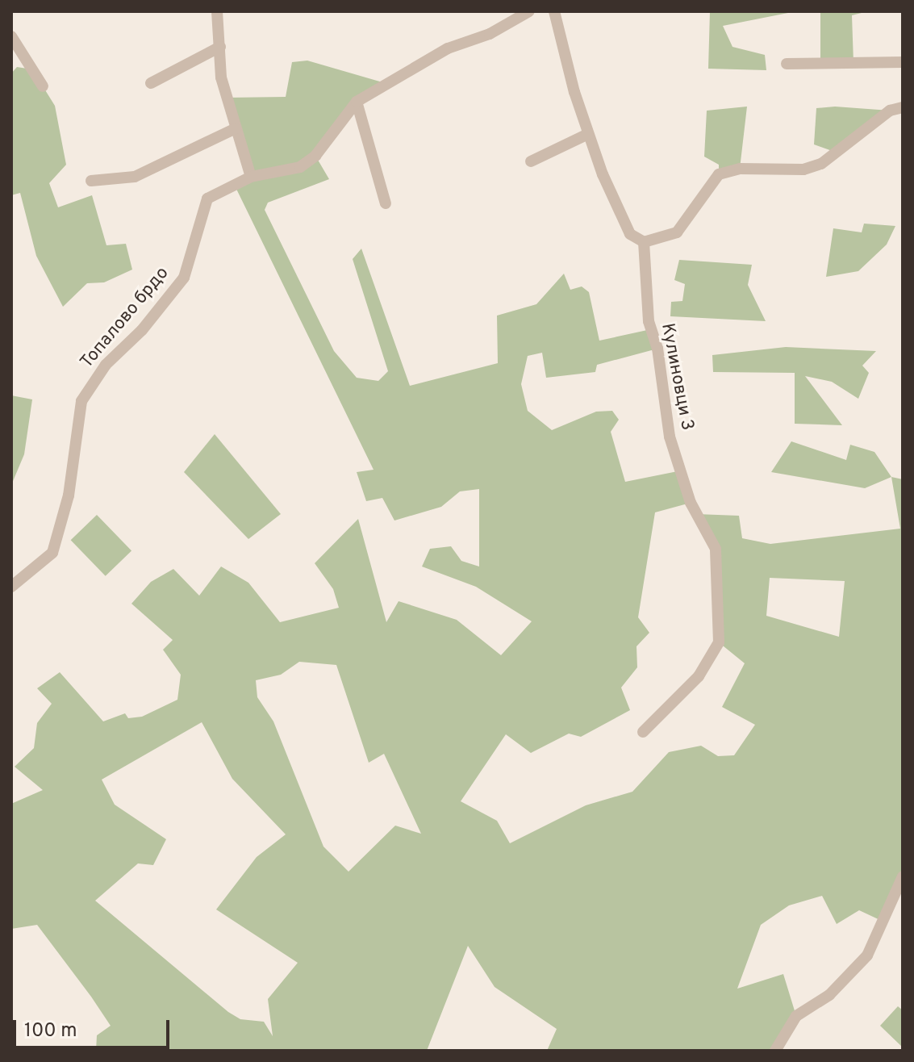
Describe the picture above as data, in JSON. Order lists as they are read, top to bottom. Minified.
{"streets":{"street":["Топалово брдо","Кулиновци 3"]},"scale_bar":"100 m"}
